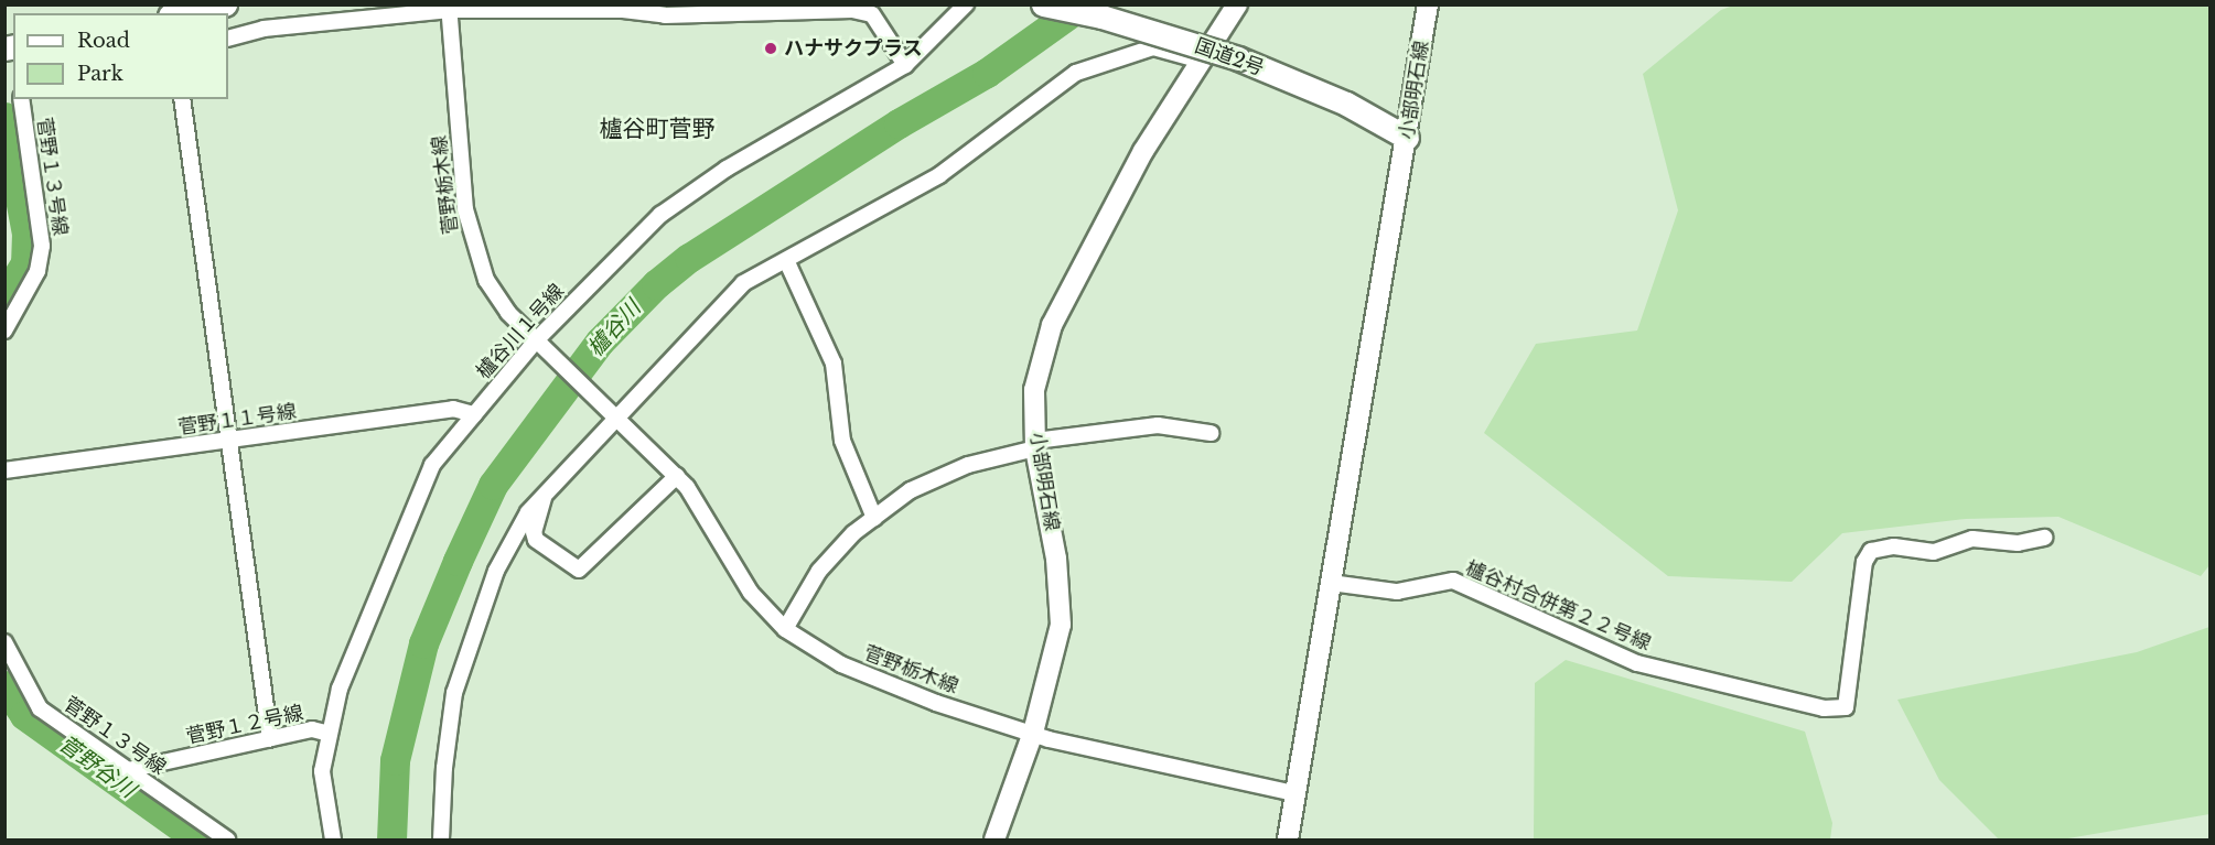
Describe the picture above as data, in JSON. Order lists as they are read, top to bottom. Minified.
{"streets":{"highway":["国道2号"],"main road":["小部明石線"],"street":["菅野１３号線","菅野栃木線","櫨谷川１号線","菅野１１号線","櫨谷村合併第２２号線","菅野１２号線"]},"crossings":[["国道2号","小部明石線"],["小部明石線","菅野栃木線"],["小部明石線","櫨谷村合併第２２号線"],["菅野１３号線","菅野１２号線"],["菅野栃木線","櫨谷川１号線"],["櫨谷川１号線","菅野１１号線"],["櫨谷川１号線","菅野１２号線"]],"districts":["櫨谷町菅野"],"water":["櫨谷川","菅野谷川"],"places":["ハナサクプラス"],"legend":["Road","Park"]}
